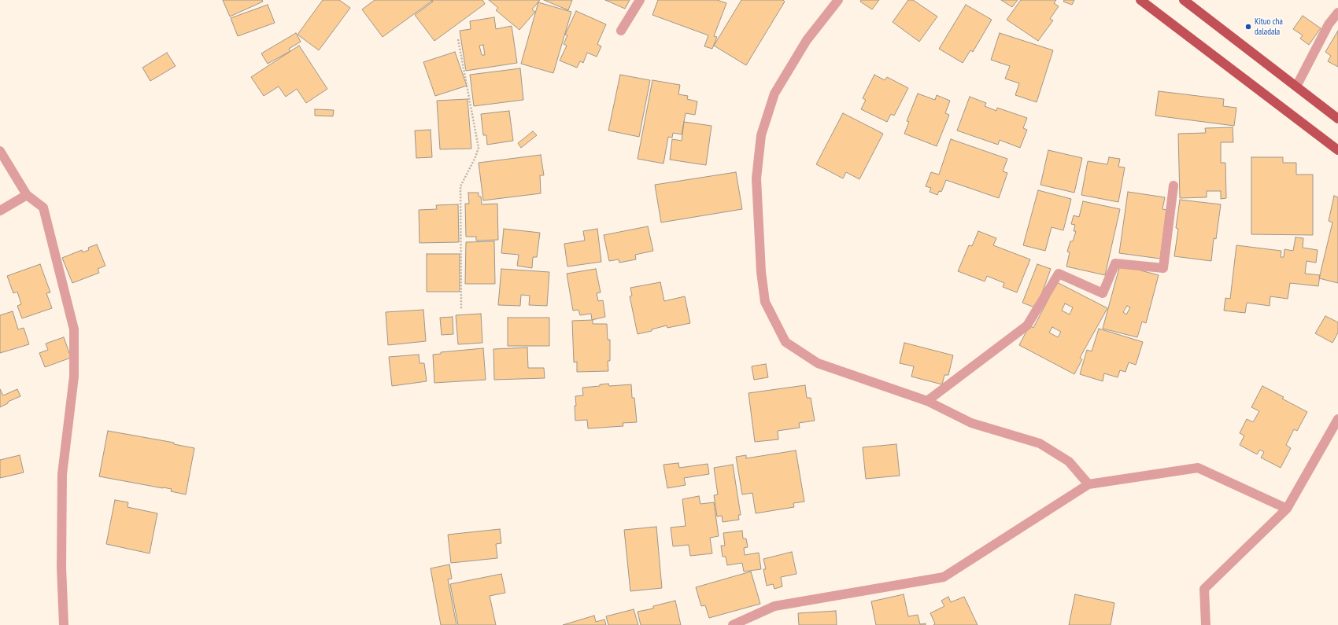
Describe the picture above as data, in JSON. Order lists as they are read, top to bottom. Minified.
{"places":["Kituo cha daladala"]}
